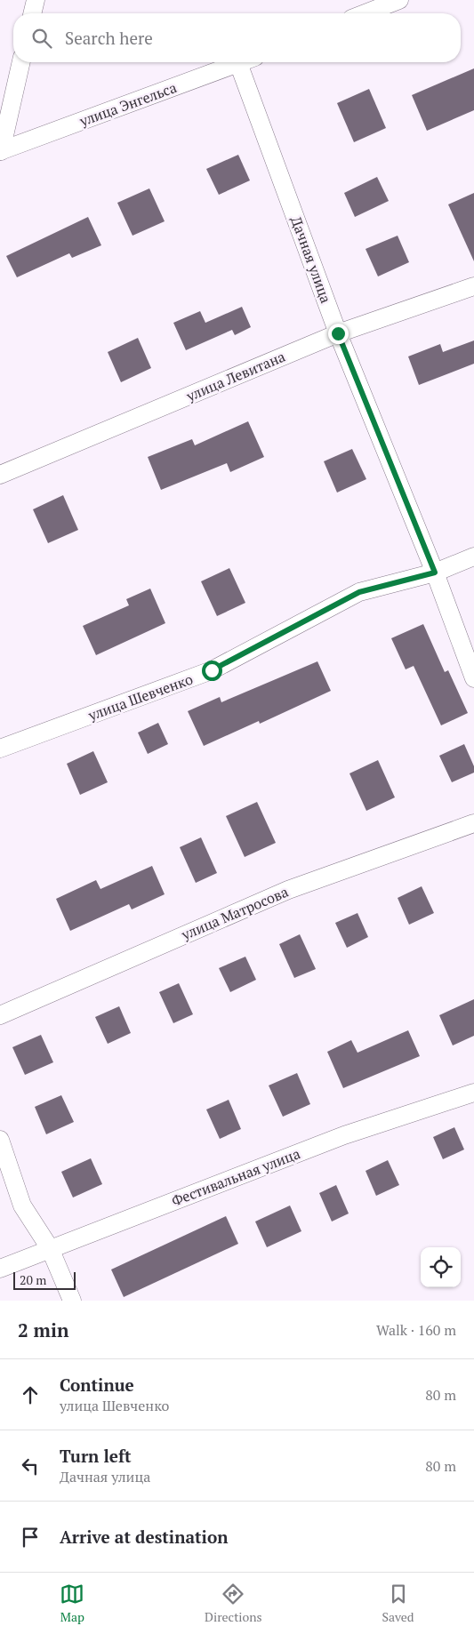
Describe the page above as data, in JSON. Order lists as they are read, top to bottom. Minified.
{"streets":{"street":["улица Энгельса","Дачная улица","улица Левитана","улица Шевченко","улица Матросова","Фестивальная улица"]},"crossings":[["улица Энгельса","Дачная улица"],["Дачная улица","улица Левитана"],["Дачная улица","улица Шевченко"]],"scale_bar":"20 m","page":{"search":"Search here","scale":"20 m","heading":["2 min","Walk · 160 m"],"list":[["Continue","улица Шевченко","80 m"],["Turn left","Дачная улица","80 m"],"Arrive at destination"],"nav":["Map","Directions","Saved"]}}
